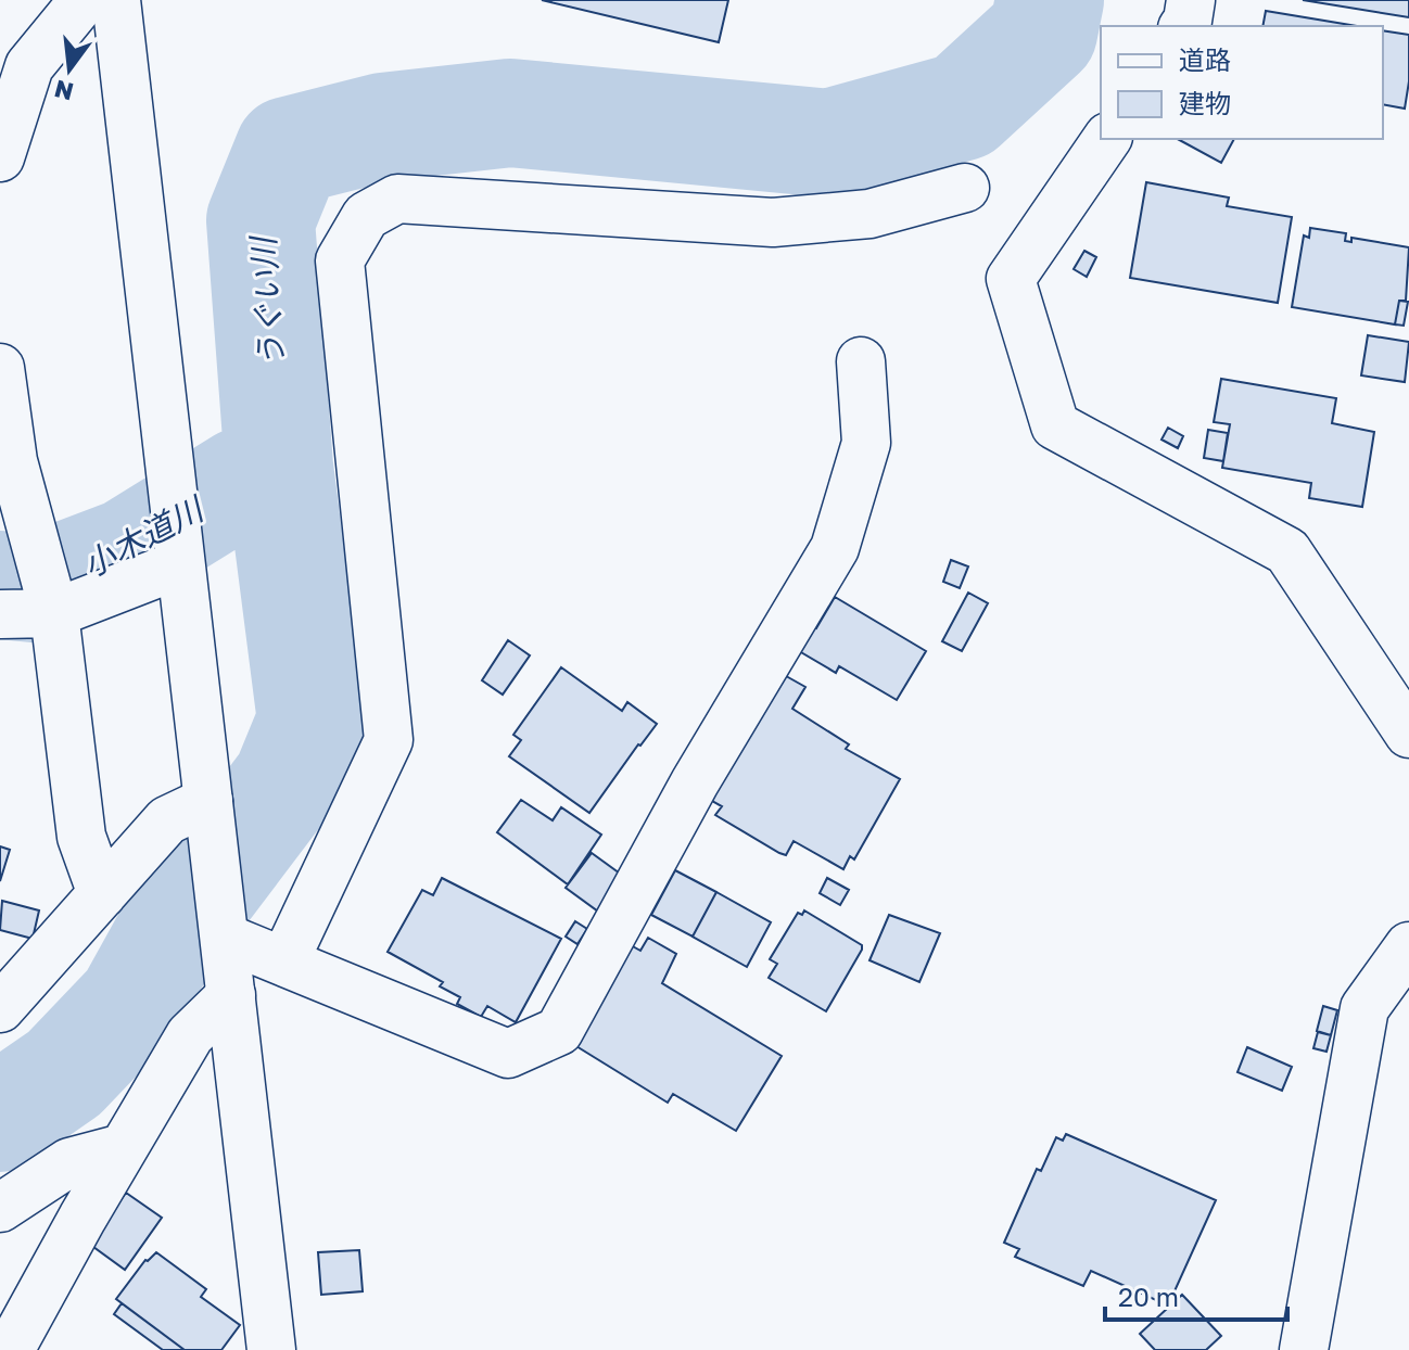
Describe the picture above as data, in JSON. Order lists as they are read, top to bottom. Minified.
{"water":["うぐい川","小木道川"],"legend":["道路","建物"],"scale_bar":"20 m","north":"bottom"}
